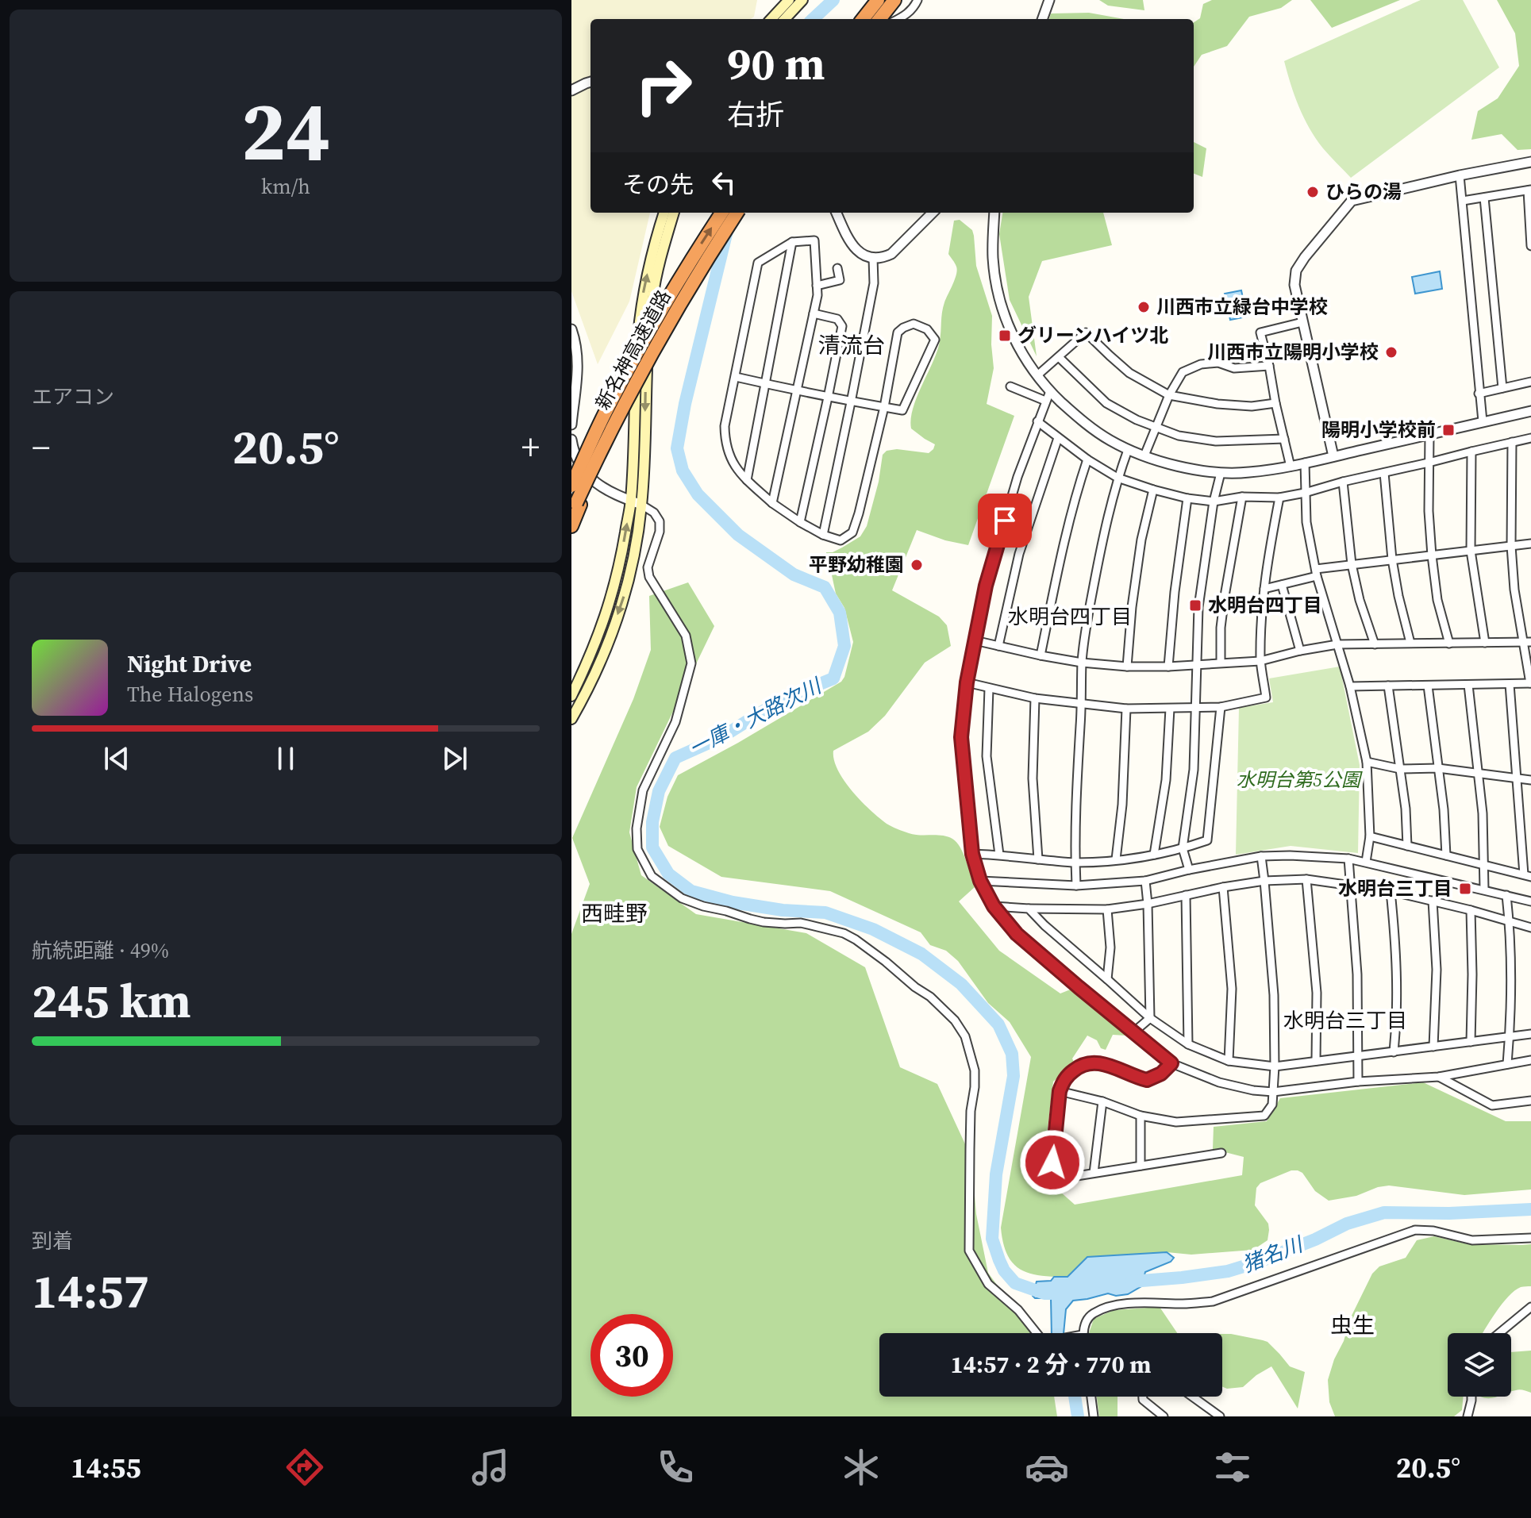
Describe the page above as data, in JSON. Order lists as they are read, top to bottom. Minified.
{"streets":{"highway":["新名神高速道路"]},"districts":["清流台","水明台四丁目","西畦野","水明台三丁目","虫生"],"water":["一庫・大路次川","猪名川"],"parks":["水明台第5公園"],"places":{"other":["ひらの湯","川西市立緑台中学校","川西市立陽明小学校","平野幼稚園"],"transit":["グリーンハイツ北","陽明小学校前","水明台四丁目","水明台三丁目"]},"page":{"tile":[["24","km/h"],"エアコン",["航続距離 · 49%","245 km"],["到着","14:57"]],"turn":["90 m","右折"],"then":"その先","heat":["−","20.5°","+"],"song":["Night Drive","The Halogens"],"limit":"30","trip":"14:57 · 2 分 · 770 m","tabs":["14:55","20.5°"]}}
